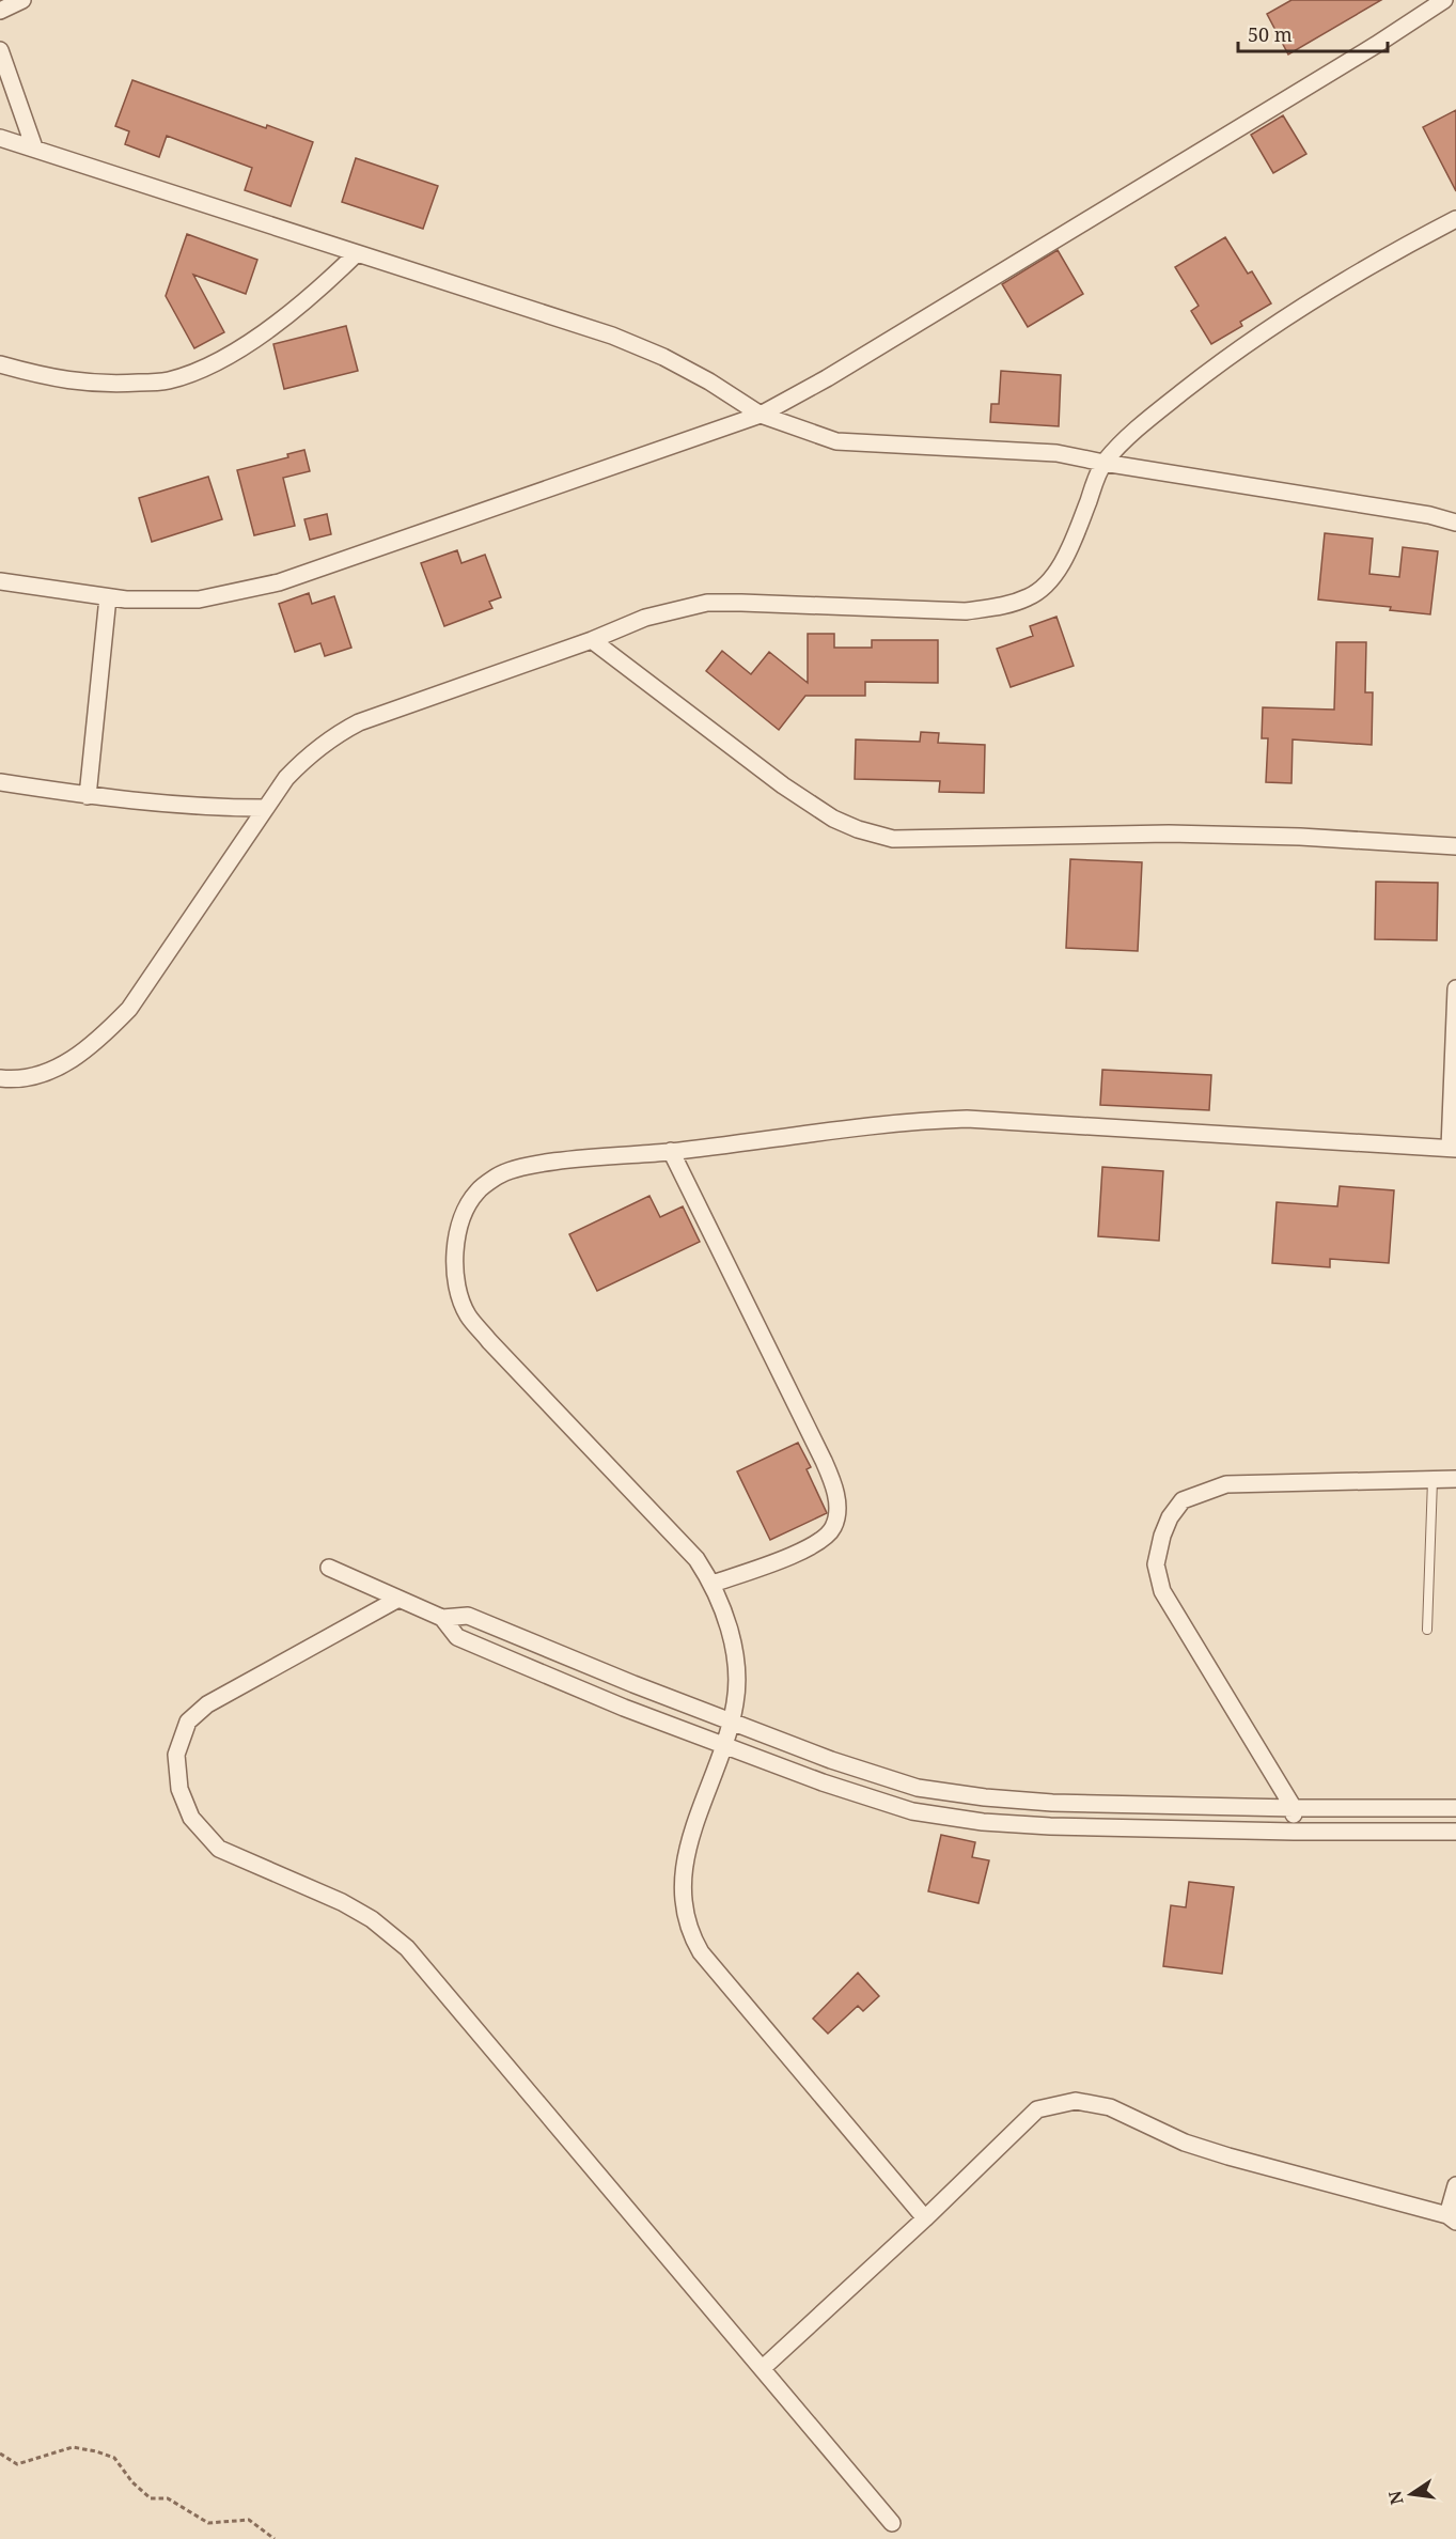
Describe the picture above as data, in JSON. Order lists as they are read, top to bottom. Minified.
{"scale_bar":"50 m","north":"left"}
